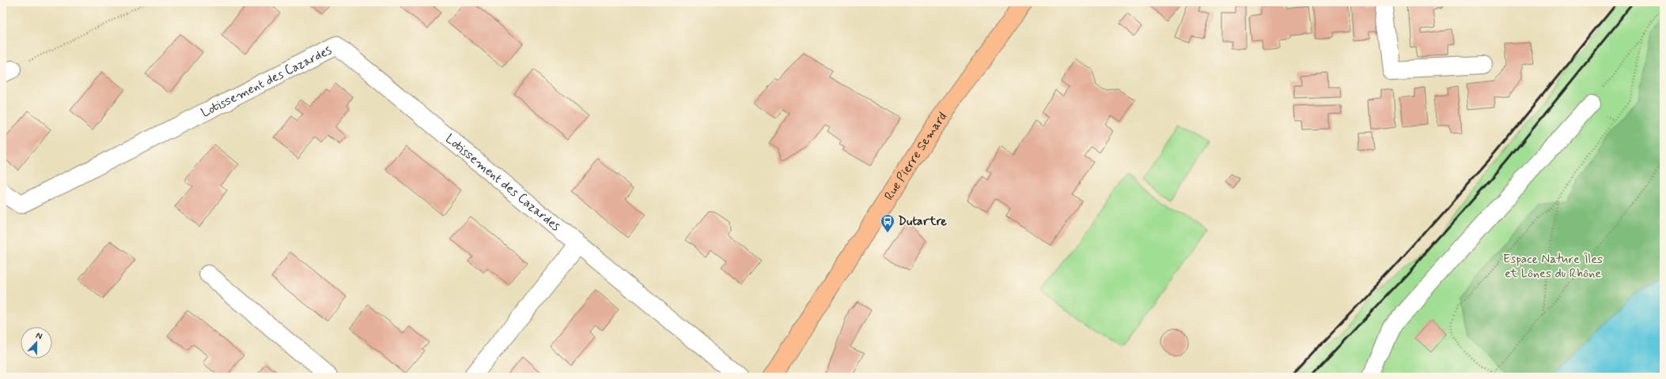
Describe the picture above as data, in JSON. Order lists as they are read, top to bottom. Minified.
{"streets":{"main road":["Rue Pierre Semard"],"street":["Lotissement des Cazardes"]},"parks":["Espace Nature Îles et Lônes du Rhône"],"places":{"bus stop":["Dutartre"]},"north":"top"}
